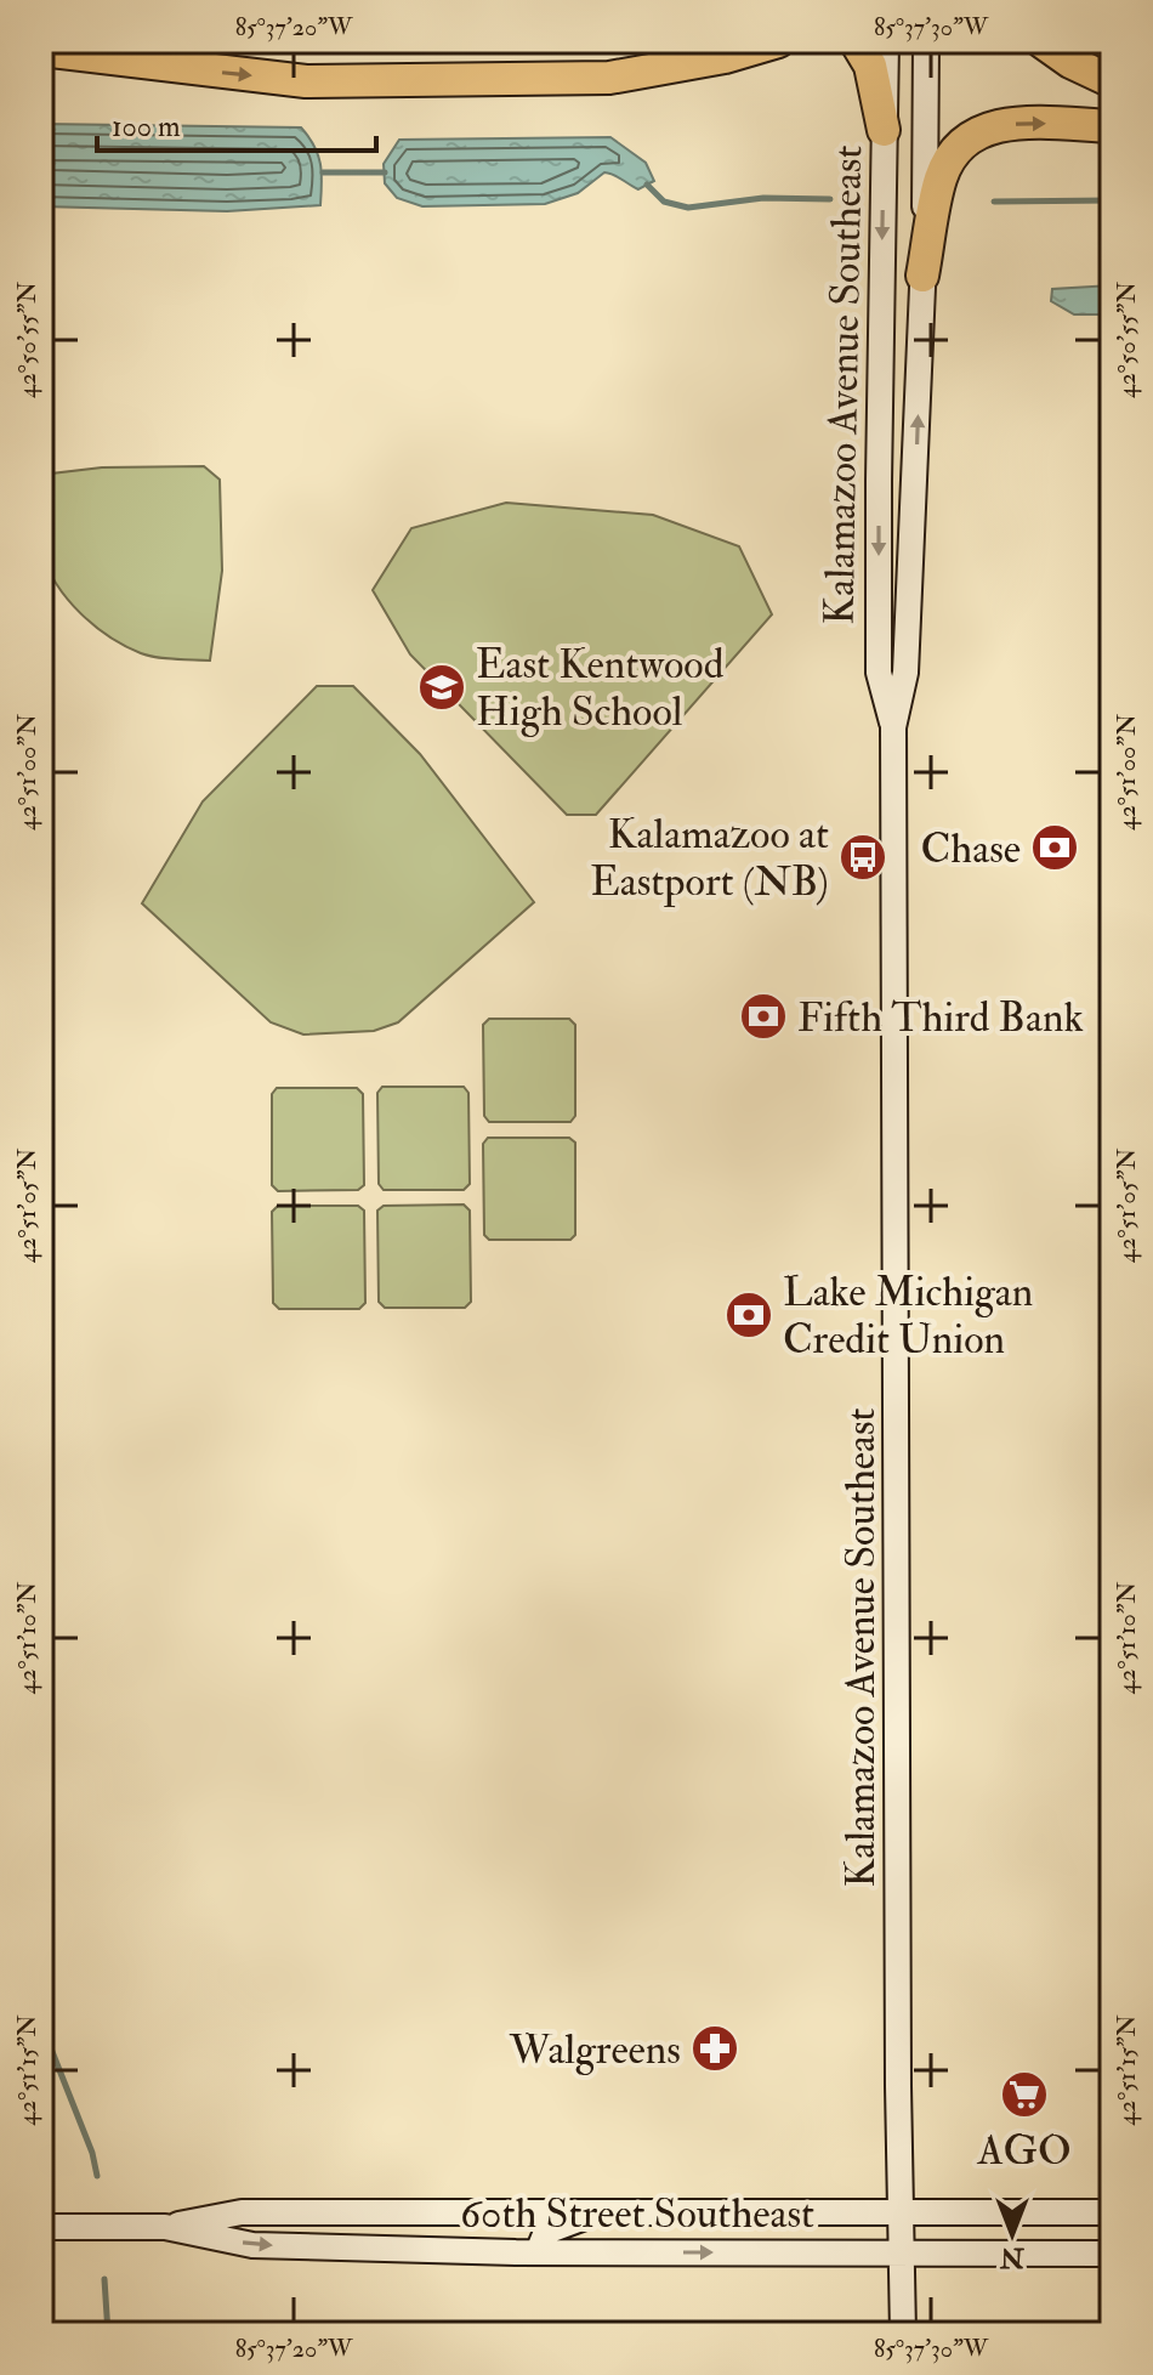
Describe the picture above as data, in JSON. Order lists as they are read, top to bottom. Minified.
{"streets":{"main road":["Kalamazoo Avenue Southeast","60th Street Southeast"]},"crossings":[["Kalamazoo Avenue Southeast","60th Street Southeast"]],"places":{"school or university":["East Kentwood High School"],"bank":["Chase","Fifth Third Bank","Lake Michigan Credit Union"],"bus stop":["Kalamazoo at Eastport (NB)"],"pharmacy":["Walgreens"],"supermarket":["AGO"]},"scale_bar":"100 m","north":"bottom","coordinates":["85°37'20\"W","85°37'30\"W","42°50'55\"N","42°51'00\"N","42°51'05\"N","42°51'10\"N","42°51'15\"N"]}
